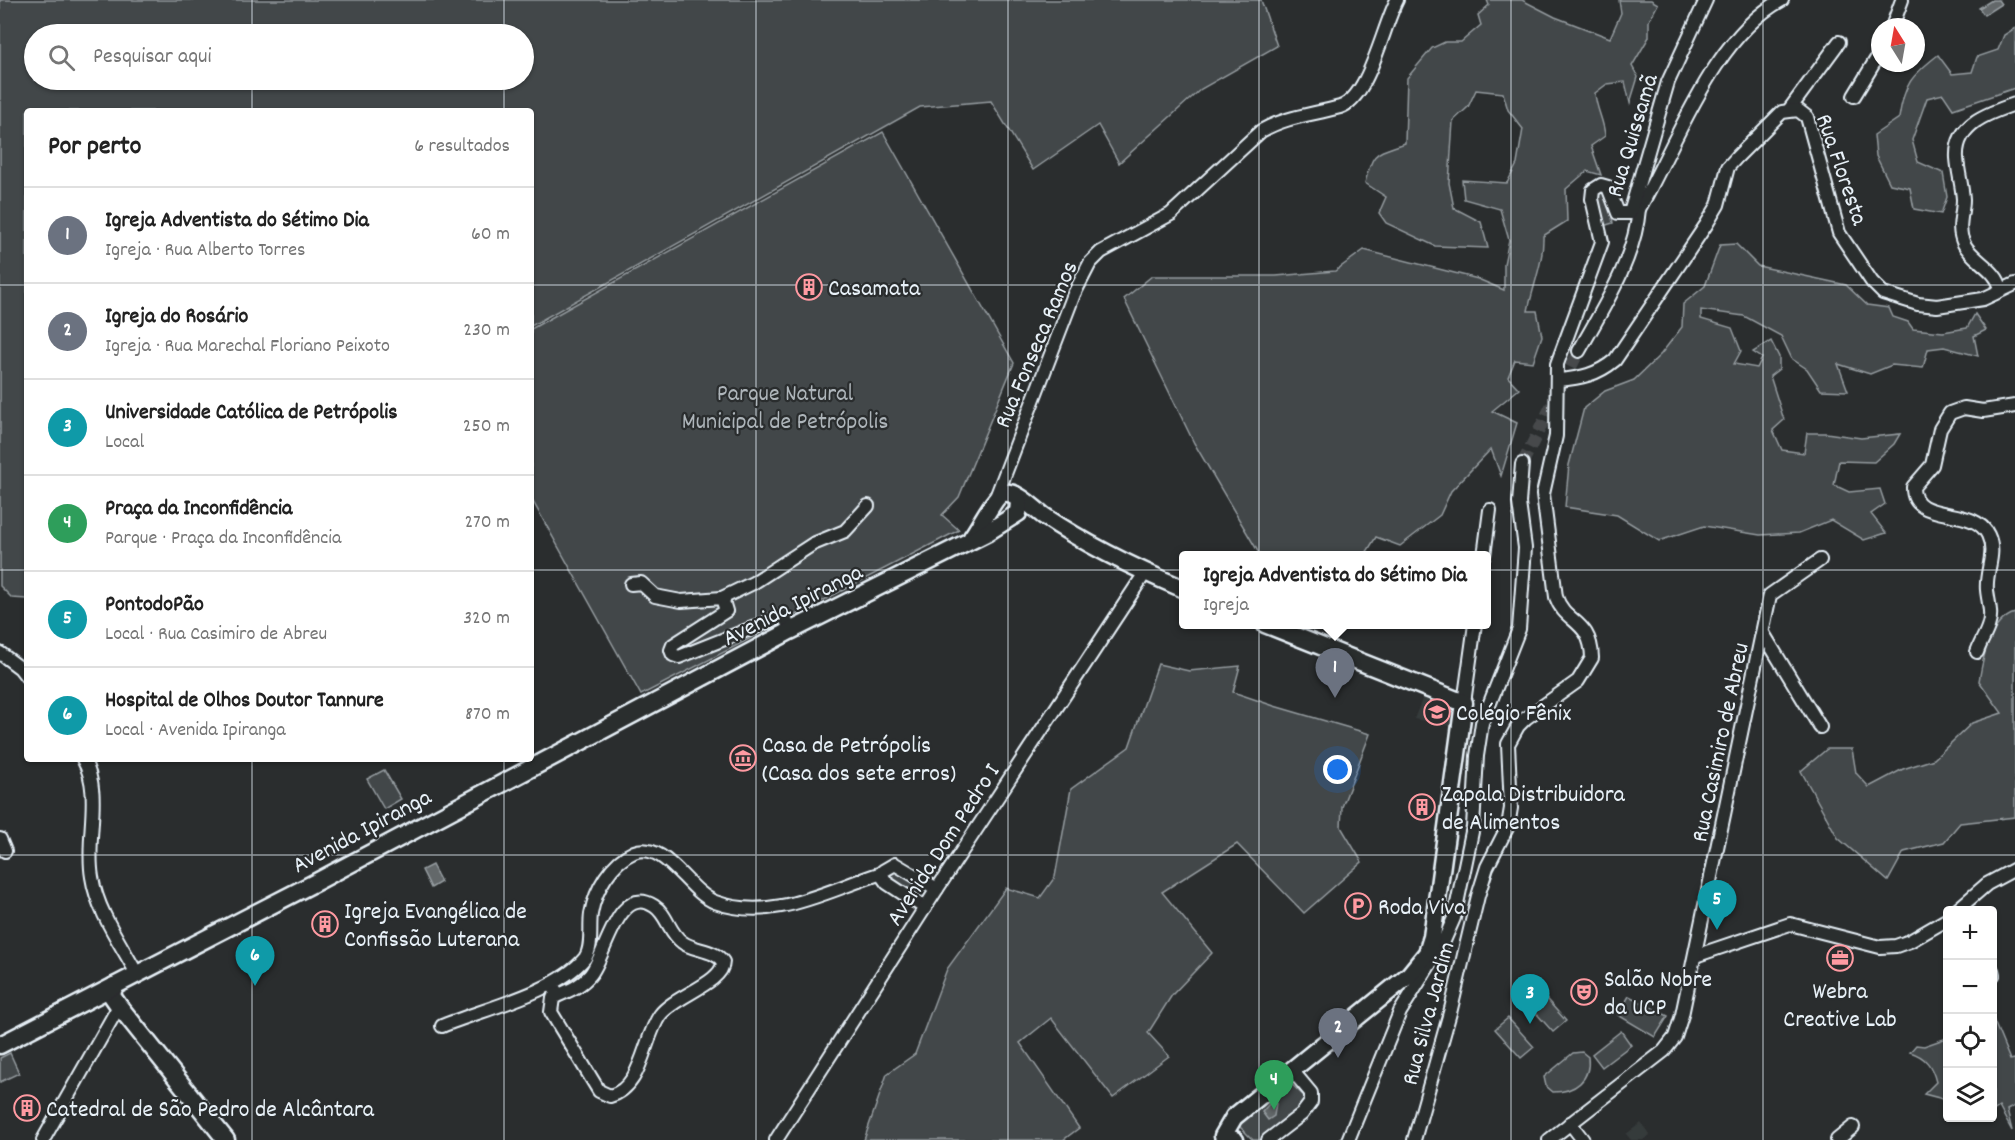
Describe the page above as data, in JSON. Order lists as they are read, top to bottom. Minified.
{"streets":{"main road":["Avenida Ipiranga"],"street":["Rua Quissamã","Rua Floresta","Rua Fonseca Ramos","Rua Casimiro de Abreu","Avenida Dom Pedro I","Rua Silva Jardim"]},"crossings":[["Rua Quissamã","Rua Floresta"],["Rua Quissamã","Rua Silva Jardim"],["Rua Floresta","Rua Silva Jardim"],["Rua Fonseca Ramos","Avenida Ipiranga"]],"parks":["Parque Natural Municipal de Petrópolis"],"places":{"building":["Casamata","Zapala Distribuidora de Alimentos","Igreja Evangélica de Confissão Luterana","Catedral de São Pedro de Alcântara"],"school or university":["Colégio Fênix"],"museum":["Casa de Petrópolis (Casa dos sete erros)"],"parking":["Roda Viva"],"office":["Webra Creative Lab"],"theatre":["Salão Nobre da UCP"]},"north":"top","page":{"search":"Pesquisar aqui","heading":["Por perto","6 resultados"],"list":[{"mark":"1","name":"Igreja Adventista do Sétimo Dia","note":"Igreja · Rua Alberto Torres","value":"60 m"},{"mark":"2","name":"Igreja do Rosário","note":"Igreja · Rua Marechal Floriano Peixoto","value":"230 m"},{"mark":"3","name":"Universidade Católica de Petrópolis","note":"Local","value":"250 m"},{"mark":"4","name":"Praça da Inconfidência","note":"Parque · Praça da Inconfidência","value":"270 m"},{"mark":"5","name":"PontodoPão","note":"Local · Rua Casimiro de Abreu","value":"320 m"},{"mark":"6","name":"Hospital de Olhos Doutor Tannure","note":"Local · Avenida Ipiranga","value":"870 m"}],"popup":["Igreja Adventista do Sétimo Dia","Igreja"],"pins":["1","5","6","3","2","4"],"map_buttons":["+","−"]}}
